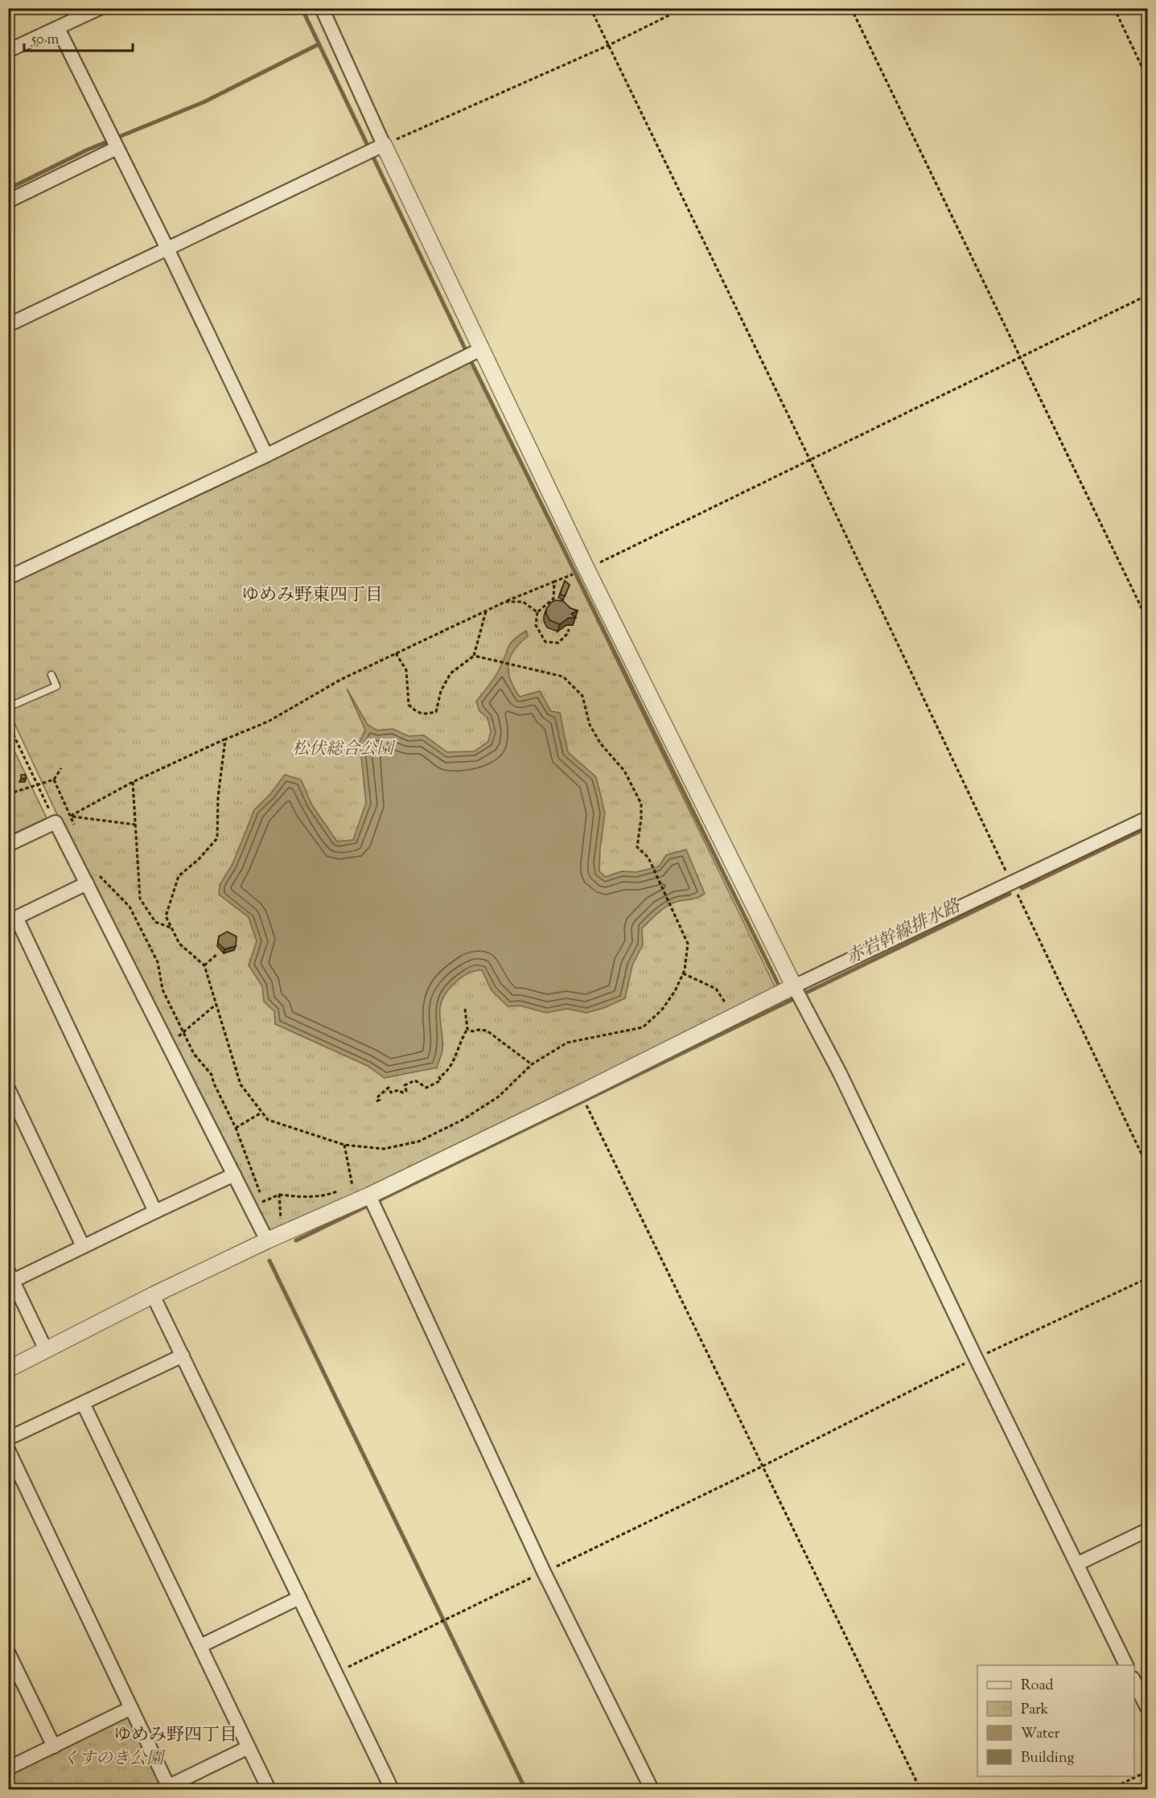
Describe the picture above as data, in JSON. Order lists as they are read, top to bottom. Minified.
{"districts":["ゆめみ野東四丁目","ゆめみ野四丁目"],"water":["赤岩幹線排水路"],"parks":["松伏総合公園","くすのき公園"],"legend":["Road","Park","Water","Building"],"scale_bar":"50 m"}
